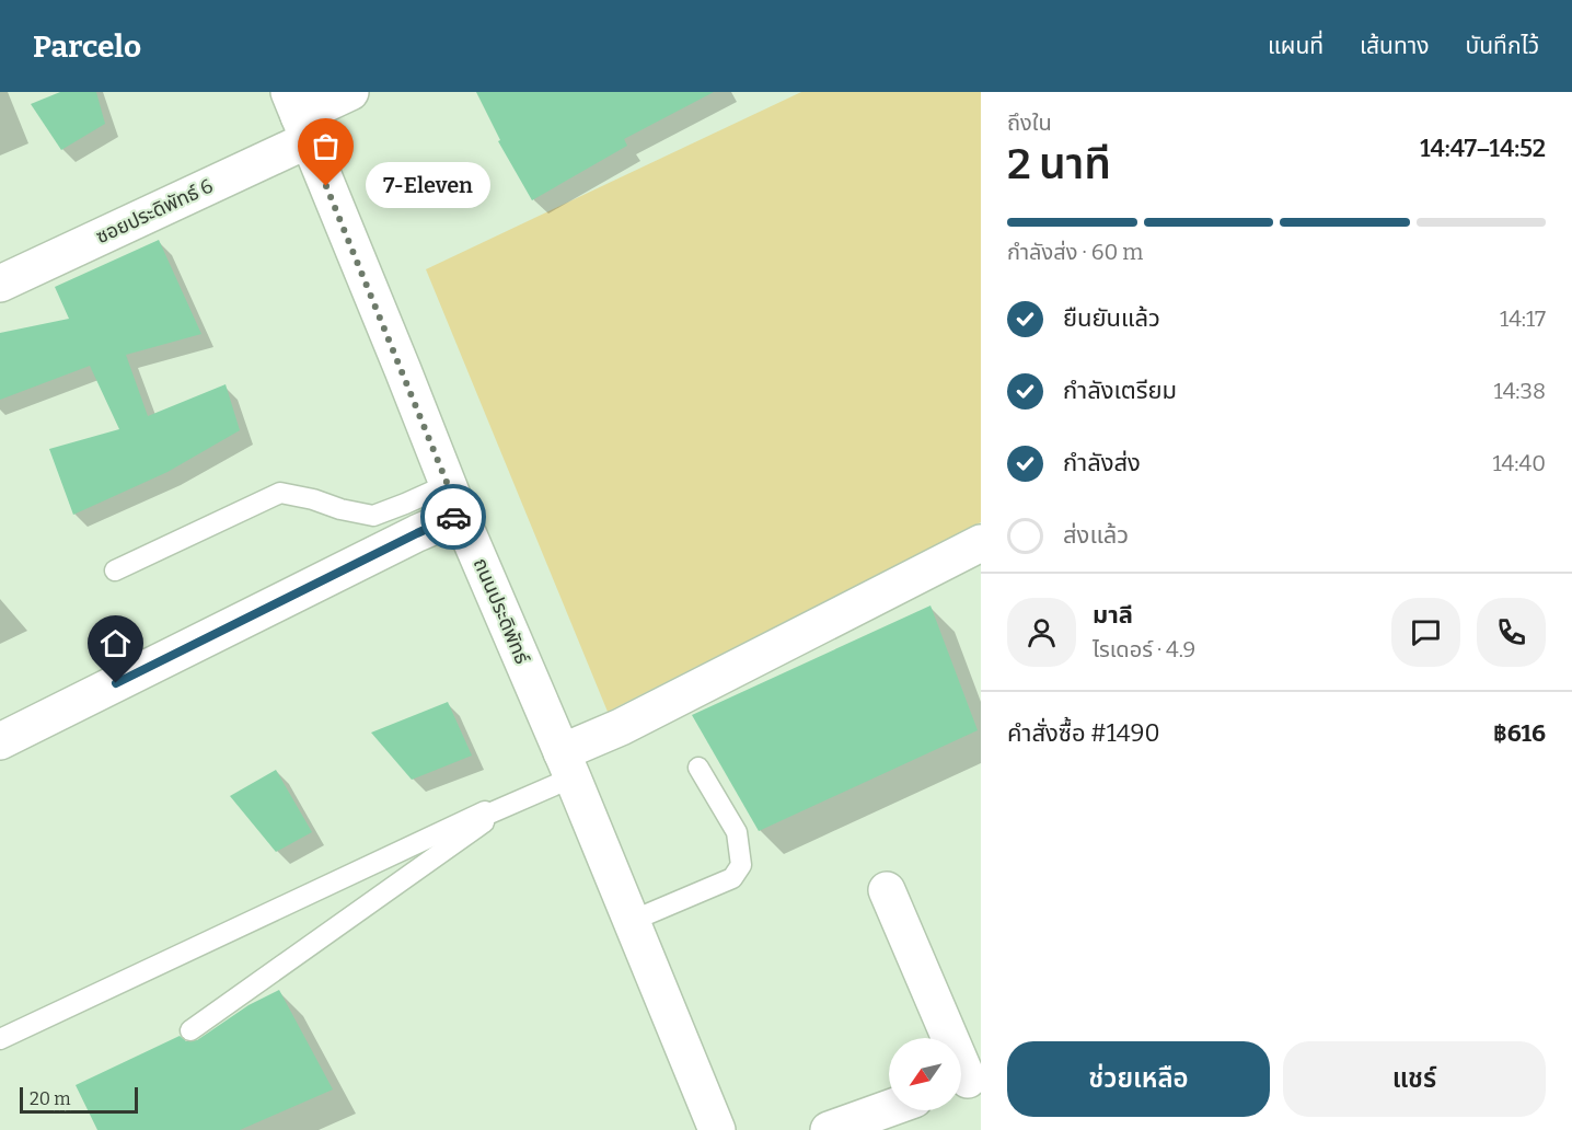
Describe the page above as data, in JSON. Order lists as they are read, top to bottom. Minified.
{"streets":{"street":["ซอยประดิพัทธ์ 6","ถนนประดิพัทธ์"]},"crossings":[["ซอยประดิพัทธ์ 6","ถนนประดิพัทธ์"]],"places":["7-Eleven"],"scale_bar":"20 m","north":"bottom left","page":{"header":"Parcelo","nav":["แผนที่","เส้นทาง","บันทึกไว้"],"heading":["2 นาที","ถึงใน","14:47–14:52"],"panel":["มาลี","ไรเดอร์ · 4.9","คำสั่งซื้อ #1490","฿616"],"bubble":"7-Eleven","bar":"กำลังส่ง · 60 m","list":[["ยืนยันแล้ว","14:17"],["กำลังเตรียม","14:38"],["กำลังส่ง","14:40"],"ส่งแล้ว"],"buttons":["ช่วยเหลือ","แชร์"],"scale":"20 m"}}
